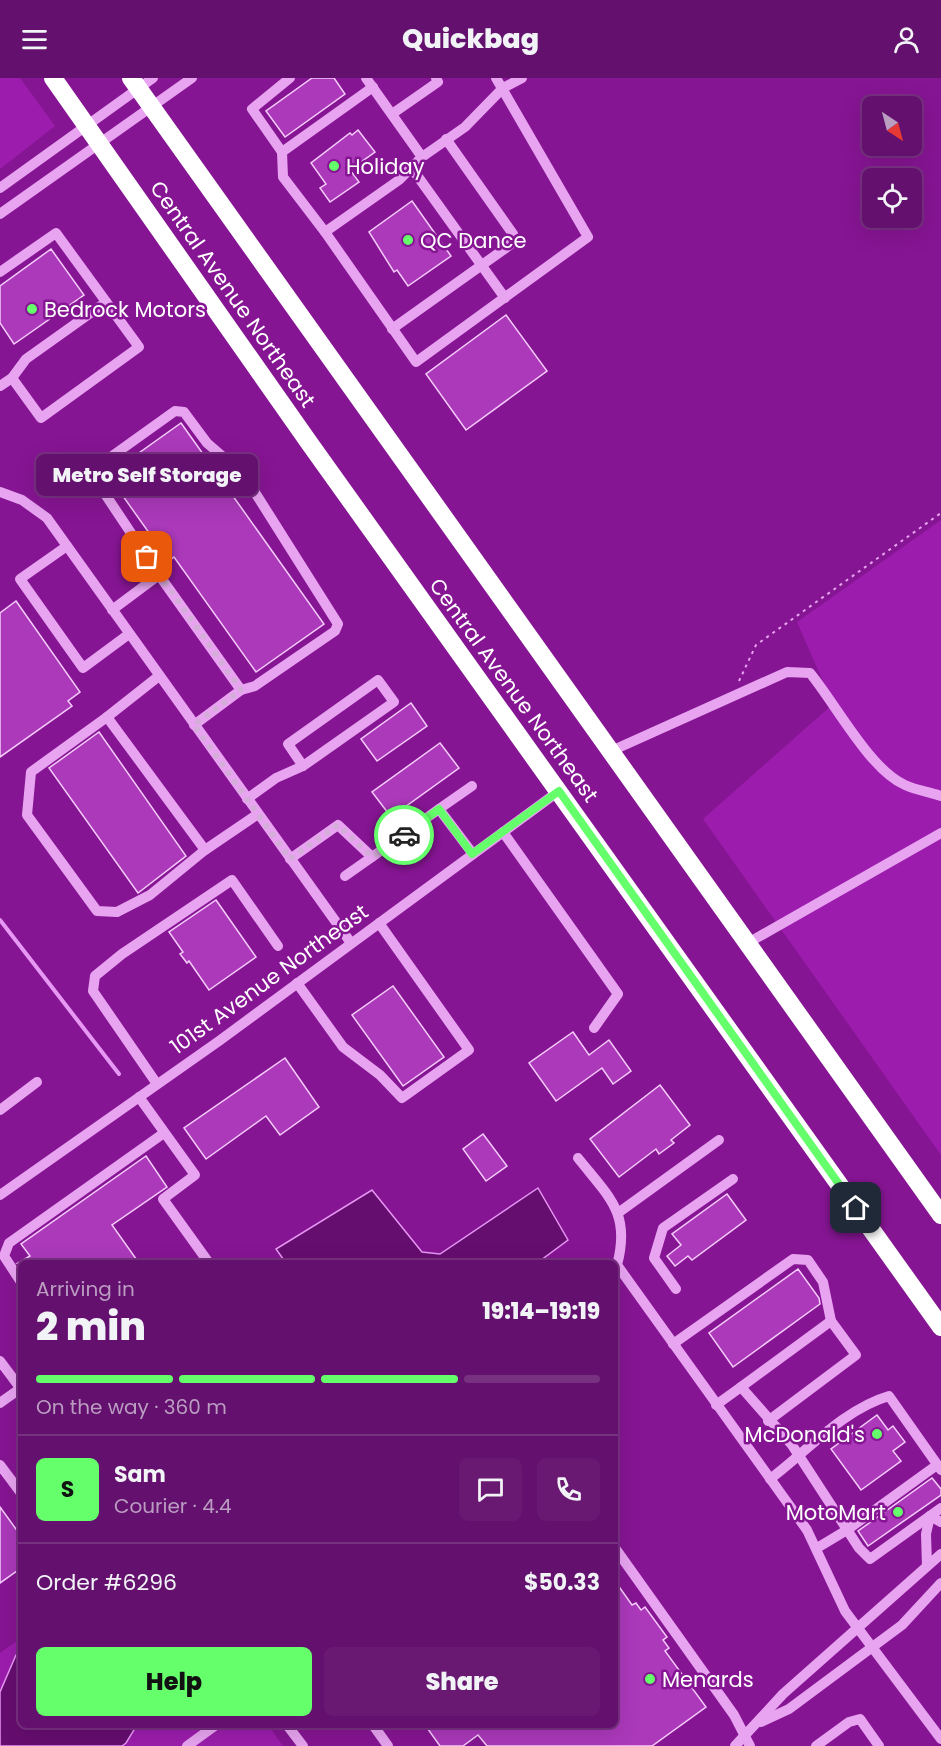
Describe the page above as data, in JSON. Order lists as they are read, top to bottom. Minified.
{"streets":{"highway":["Central Avenue Northeast"],"street":["101st Avenue Northeast"]},"crossings":[["Central Avenue Northeast","101st Avenue Northeast"]],"places":["Holiday","QC Dance","Bedrock Motors","Metro Self Storage","McDonald's","MotoMart","Menards"],"north":"bottom right","page":{"header":"Quickbag","bubble":"Metro Self Storage","heading":["2 min","Arriving in","19:14–19:19"],"panel":["Sam","Courier · 4.4","Order #6296","$50.33"],"bar":"On the way · 360 m","round":"S","buttons":["Help","Share"]}}
